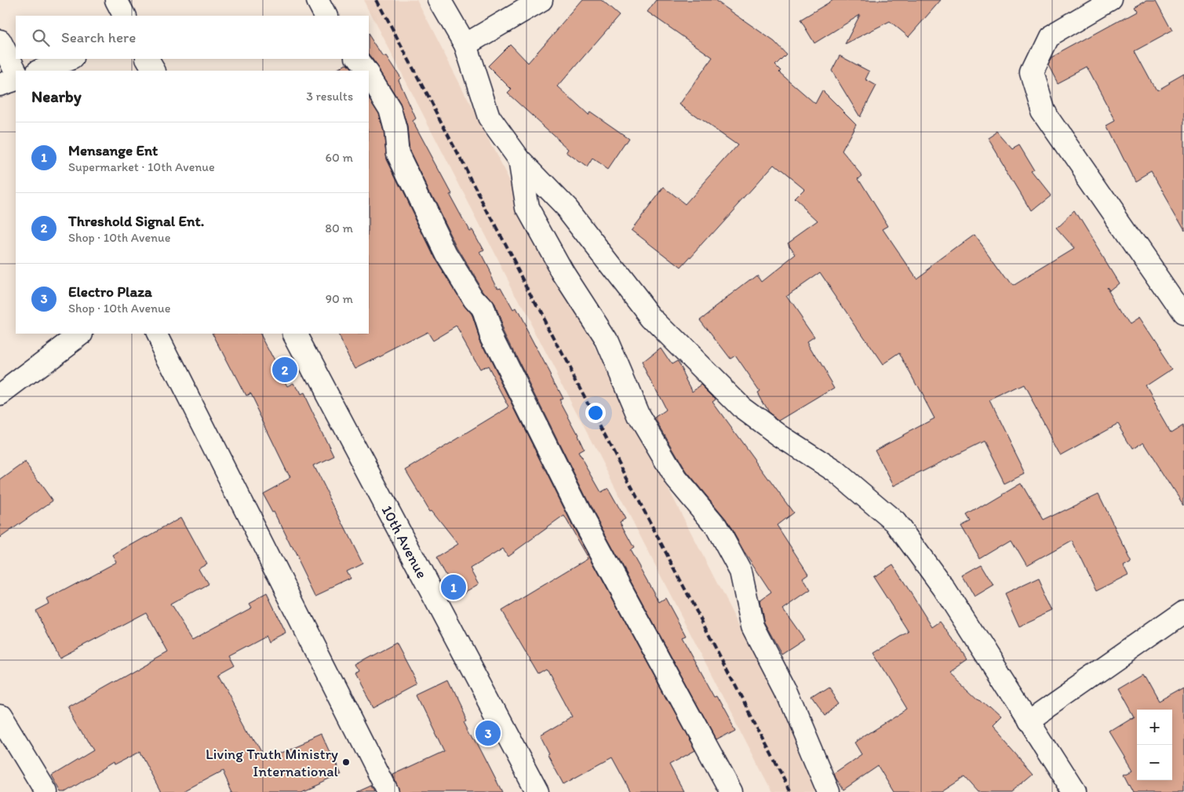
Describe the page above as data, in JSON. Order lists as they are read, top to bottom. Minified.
{"streets":{"street":["10th Avenue"]},"places":["Living Truth Ministry International"],"page":{"search":"Search here","heading":["Nearby","3 results"],"list":[{"mark":"1","name":"Mensange Ent","note":"Supermarket · 10th Avenue","value":"60 m"},{"mark":"2","name":"Threshold Signal Ent.","note":"Shop · 10th Avenue","value":"80 m"},{"mark":"3","name":"Electro Plaza","note":"Shop · 10th Avenue","value":"90 m"}],"pins":["2","1","3"],"map_buttons":["+","−"]}}
